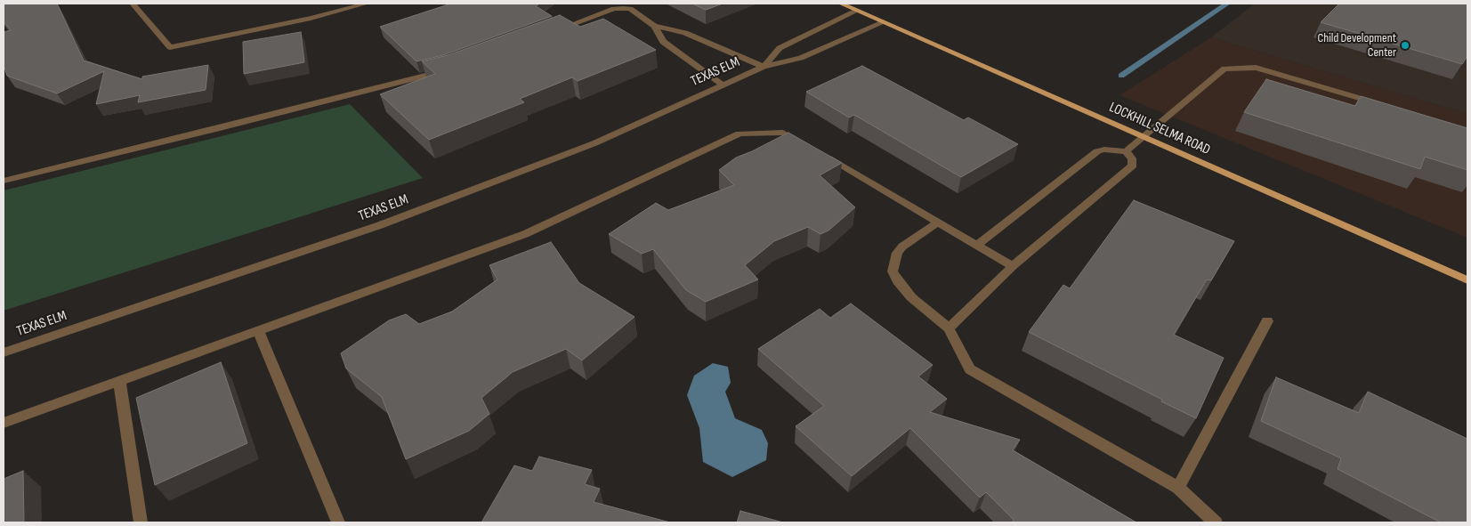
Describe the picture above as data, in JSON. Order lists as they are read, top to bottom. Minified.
{"streets":{"main road":["LOCKHILL SELMA ROAD"],"street":["TEXAS ELM"]},"crossings":[["TEXAS ELM","LOCKHILL SELMA ROAD"]],"places":["Child Development Center"]}
